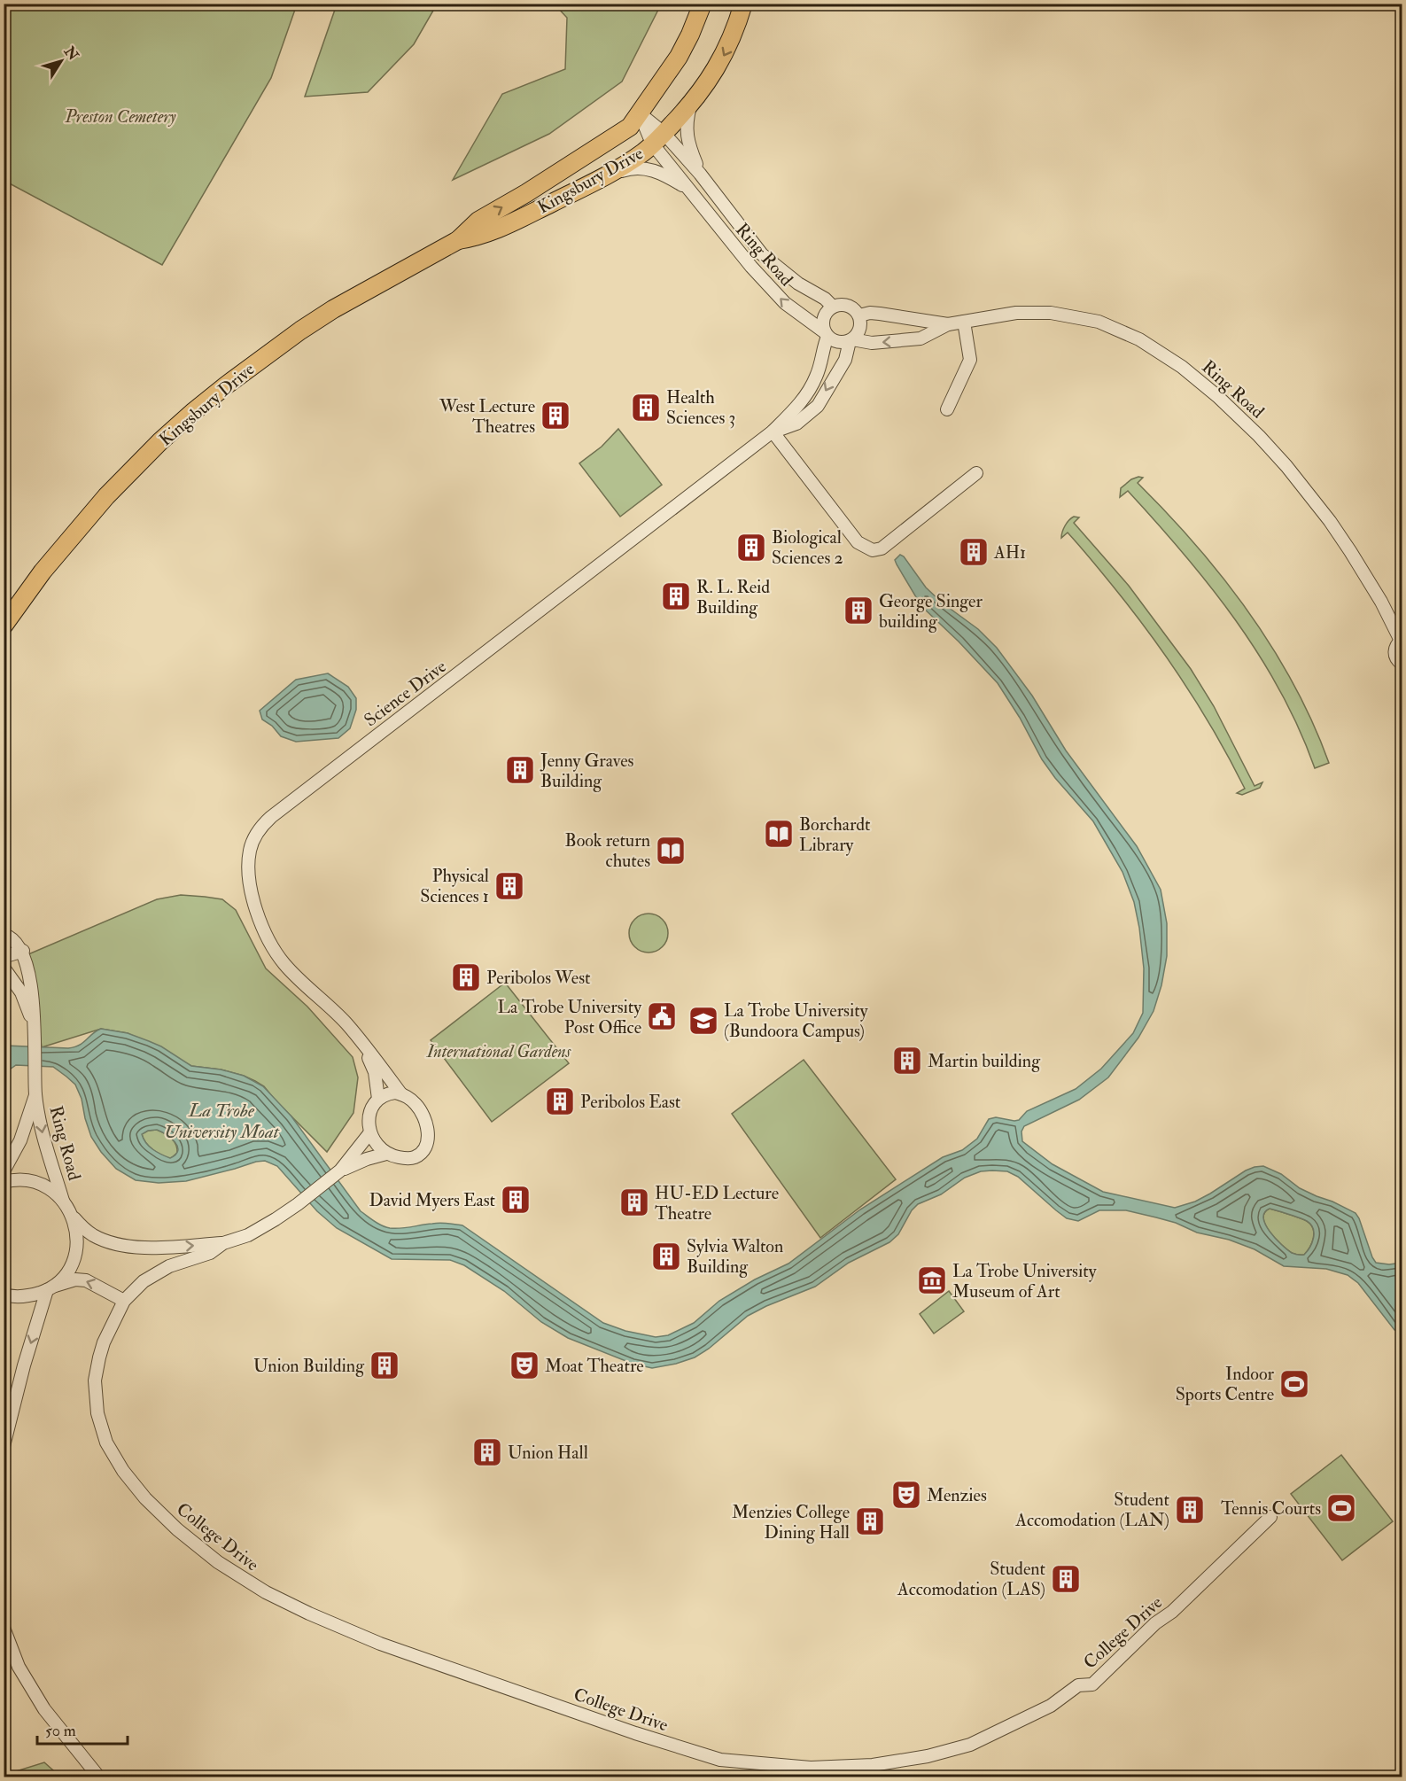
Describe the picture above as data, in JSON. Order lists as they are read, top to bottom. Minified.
{"streets":{"main road":["Kingsbury Drive"],"street":["Ring Road","Science Drive","College Drive"]},"crossings":[["Kingsbury Drive","Ring Road"],["Ring Road","Science Drive"],["Science Drive","College Drive"]],"water":["La Trobe University Moat"],"parks":["Preston Cemetery","International Gardens"],"places":{"building":["Health Sciences 3","West Lecture Theatres","Biological Sciences 2","AH1","R. L. Reid Building","George Singer building","Jenny Graves Building","Physical Sciences 1","Peribolos West","Martin building","Peribolos East","David Myers East","HU-ED Lecture Theatre","Sylvia Walton Building","Union Building","Union Hall","Student Accomodation (LAN)","Menzies College Dining Hall","Student Accomodation (LAS)"],"library":["Borchardt Library","Book return chutes"],"public building":["La Trobe University Post Office"],"school or university":["La Trobe University (Bundoora Campus)"],"museum":["La Trobe University Museum of Art"],"theatre":["Moat Theatre","Menzies"],"sports":["Indoor Sports Centre","Tennis Courts"]},"scale_bar":"50 m","north":"top right"}
